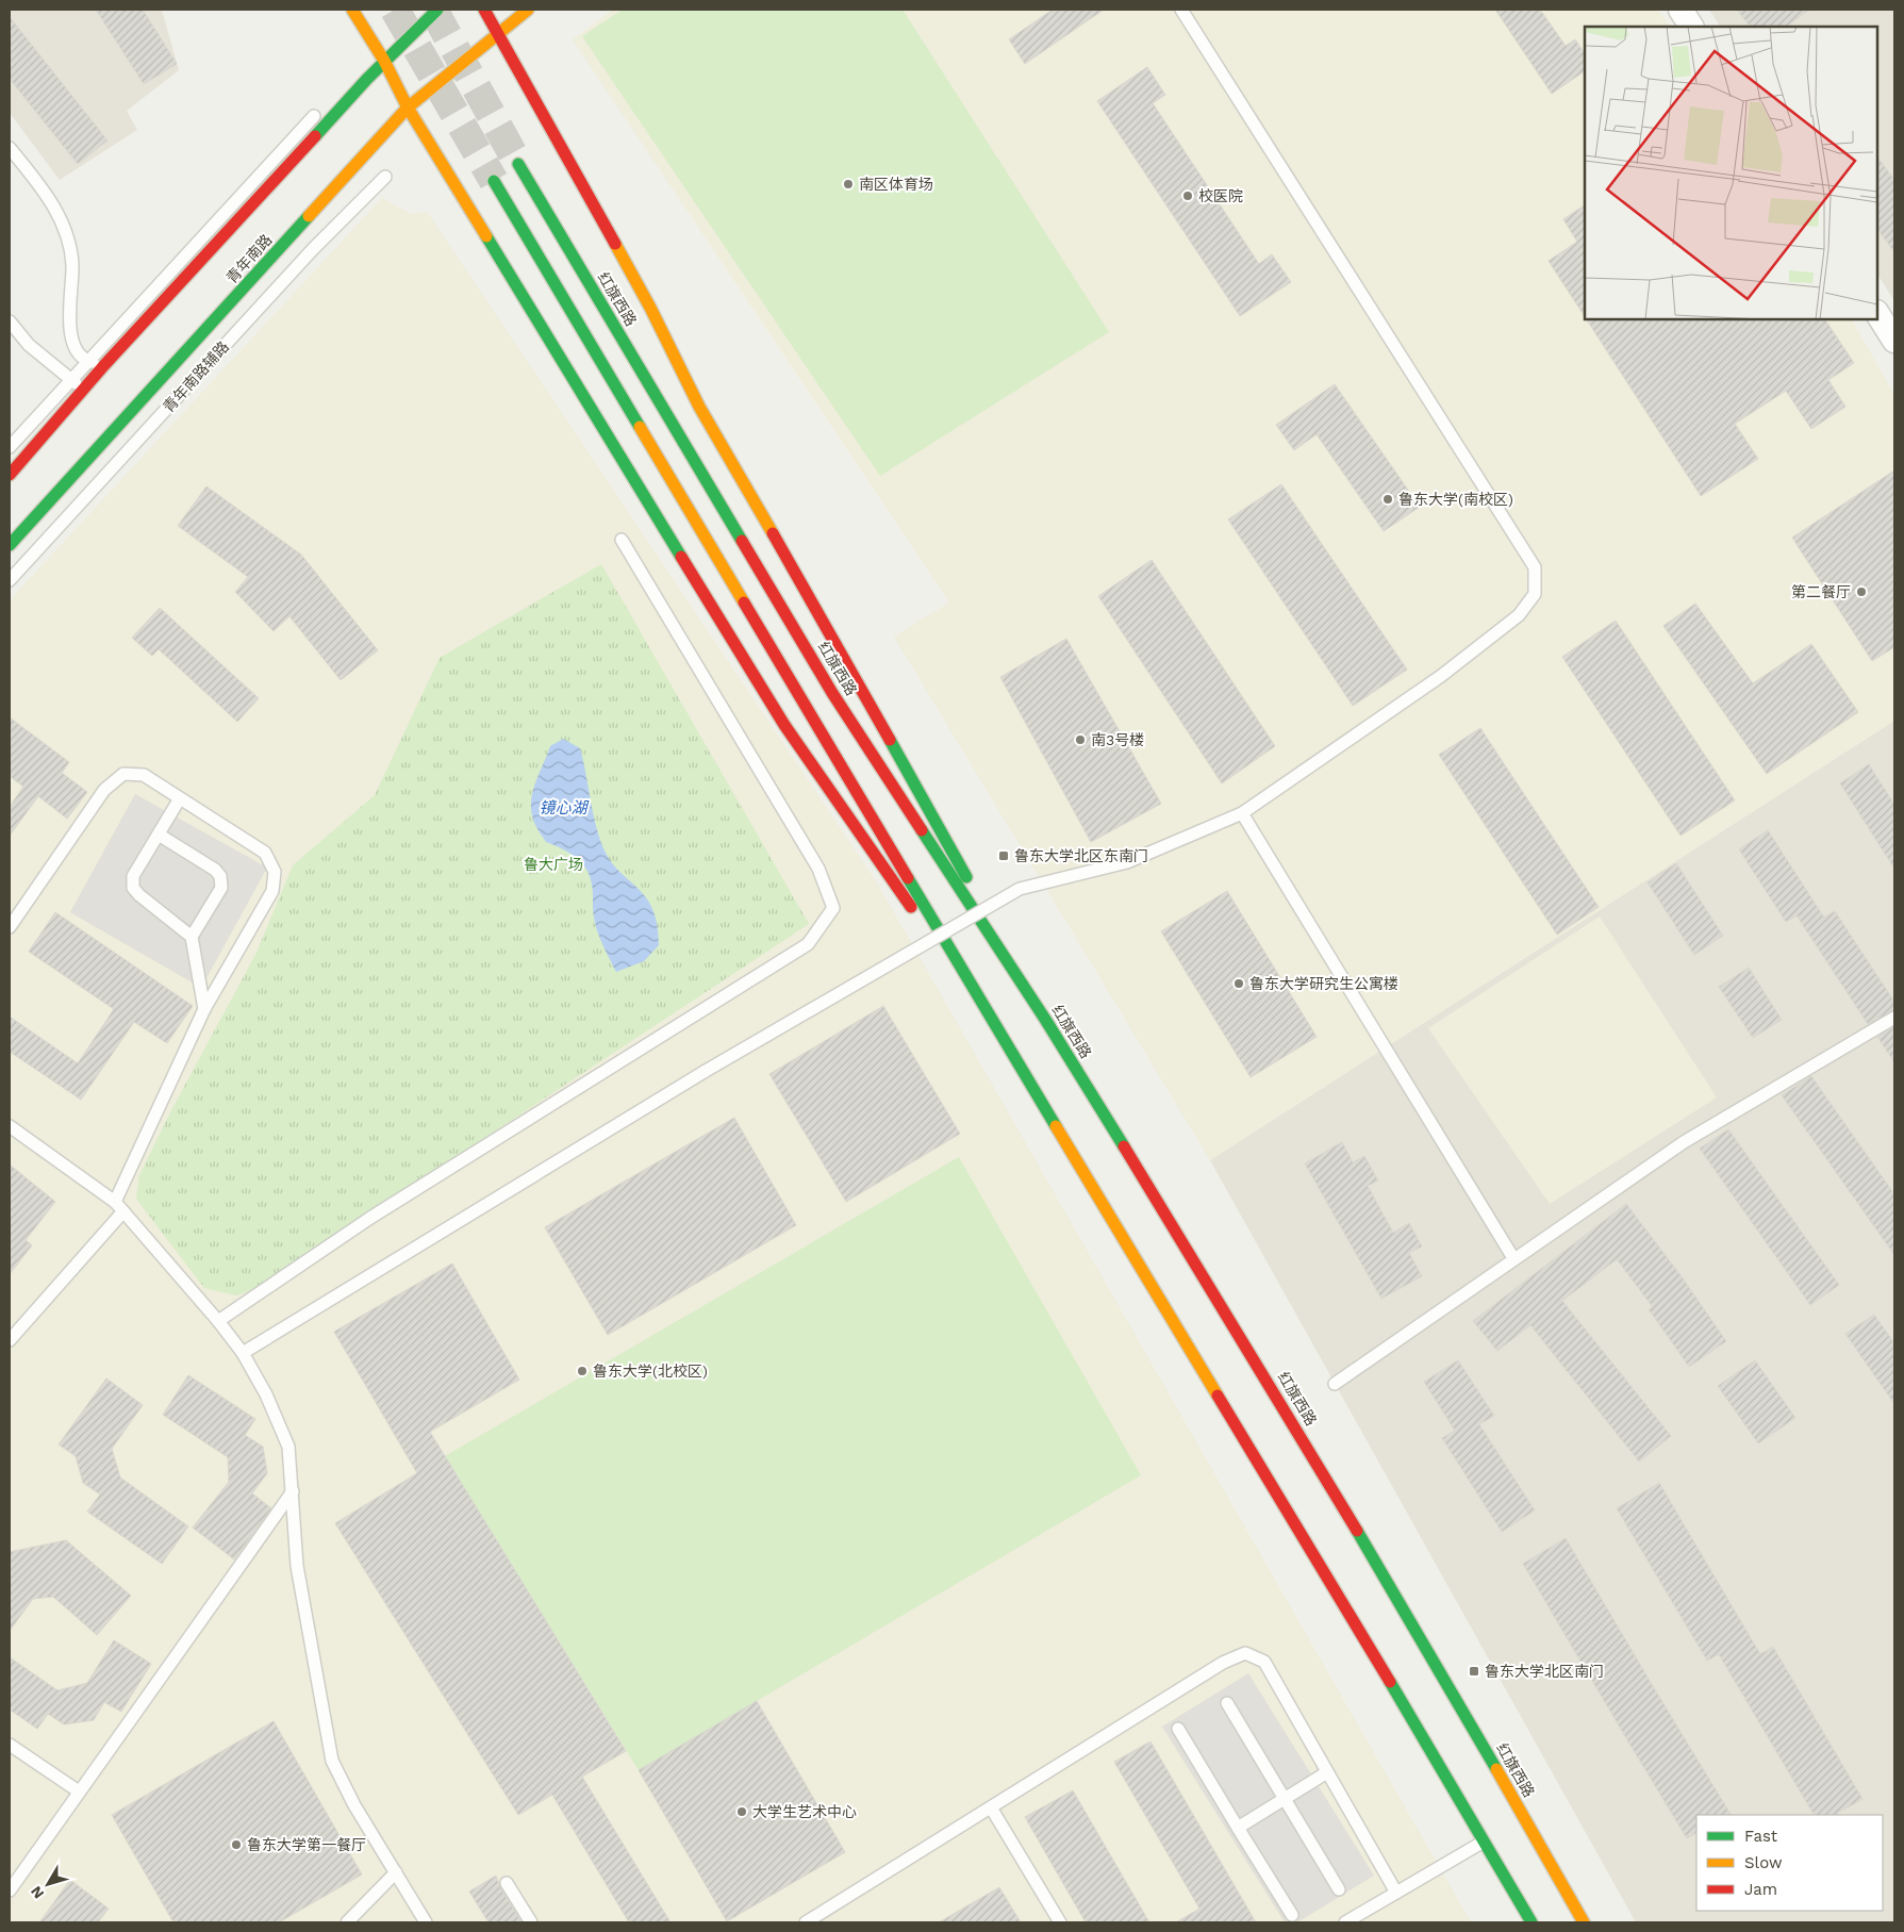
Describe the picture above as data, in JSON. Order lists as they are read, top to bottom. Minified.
{"streets":{"main road":["青年南路","红旗西路"],"lane":["青年南路辅路"]},"water":["镜心湖"],"parks":["鲁大广场"],"places":{"other":["南区体育场","校医院","鲁东大学(南校区)","第二餐厅","南3号楼","鲁东大学研究生公寓楼","鲁东大学(北校区)","大学生艺术中心","鲁东大学第一餐厅"],"transit":["鲁东大学北区东南门","鲁东大学北区南门"]},"legend":["Fast","Slow","Jam"],"north":"bottom left"}
